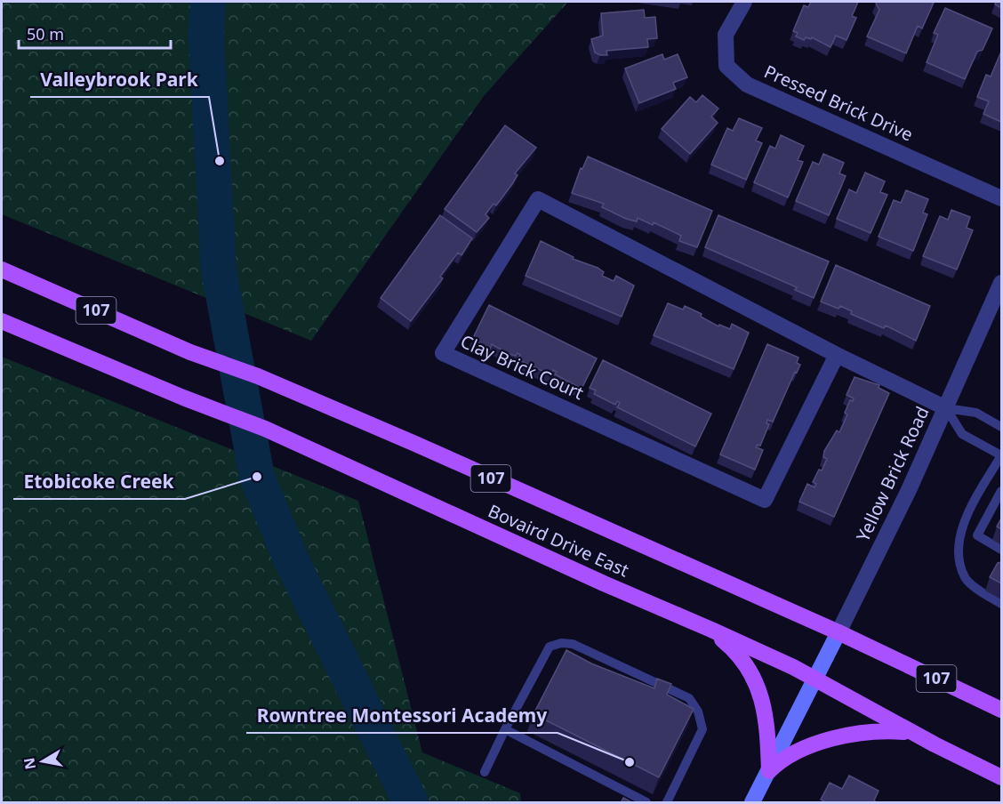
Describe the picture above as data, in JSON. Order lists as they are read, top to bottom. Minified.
{"streets":{"main road":["107","Bovaird Drive East"],"street":["Pressed Brick Drive","Clay Brick Court","Yellow Brick Road"]},"crossings":[["Clay Brick Court","Yellow Brick Road"],["Yellow Brick Road","Bovaird Drive East"]],"places":["Valleybrook Park","Etobicoke Creek","Rowntree Montessori Academy"],"scale_bar":"50 m","north":"left"}
